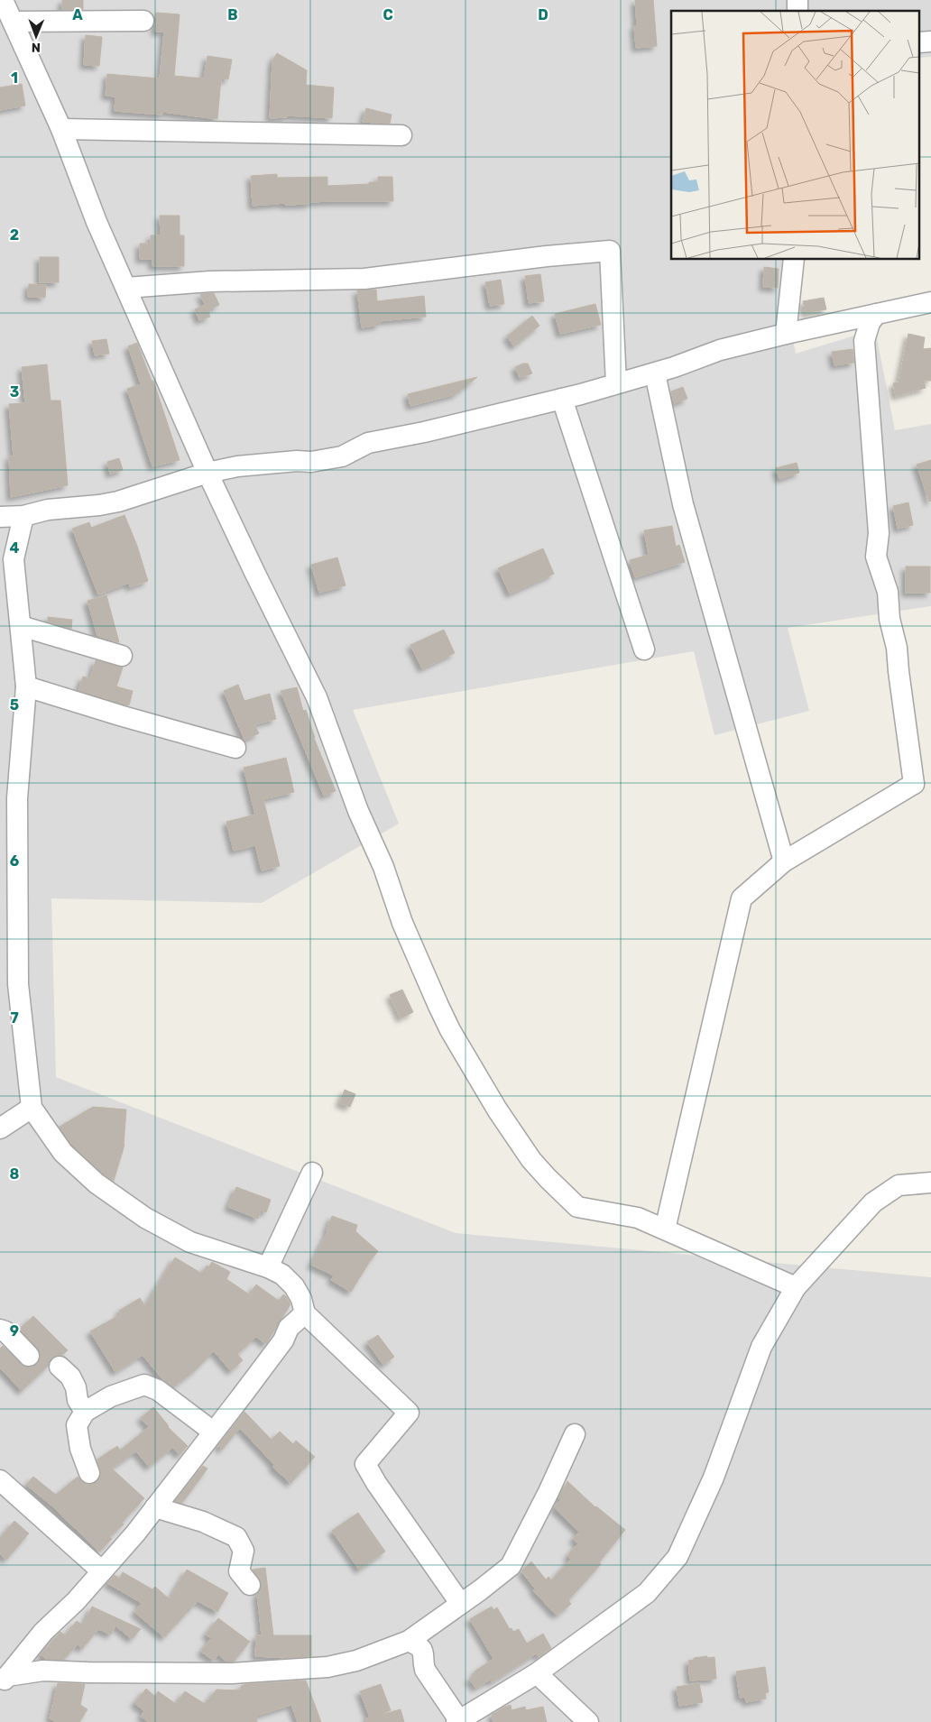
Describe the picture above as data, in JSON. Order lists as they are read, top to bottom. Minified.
{"north":"bottom","grid":{"columns":["A","B","C","D"],"rows":["1","2","3","4","5","6","7","8","9"]}}
